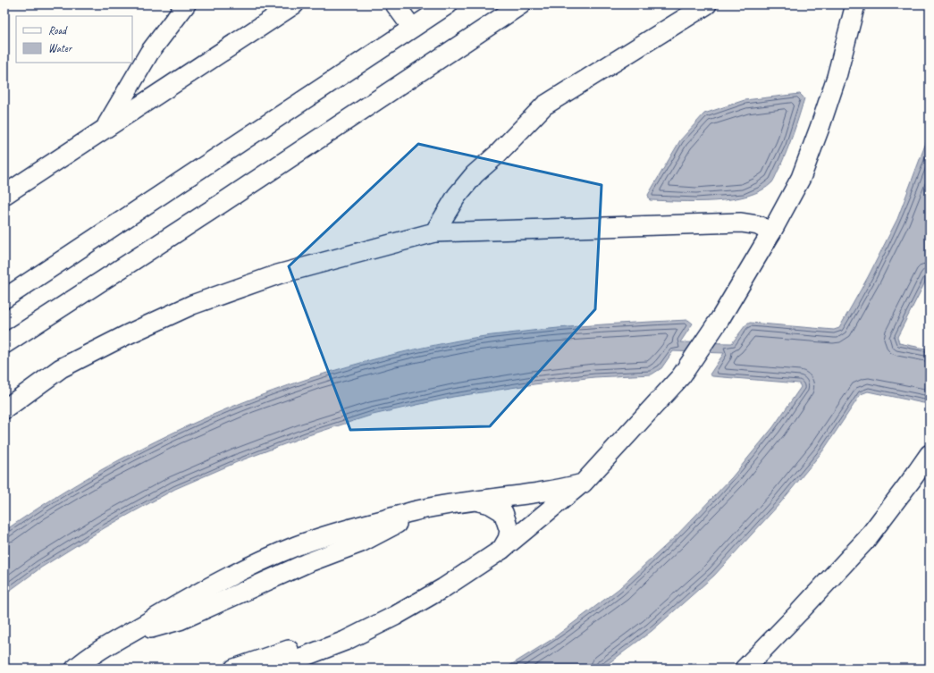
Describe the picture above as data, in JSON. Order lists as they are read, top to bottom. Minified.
{"legend":["Road","Water"]}
